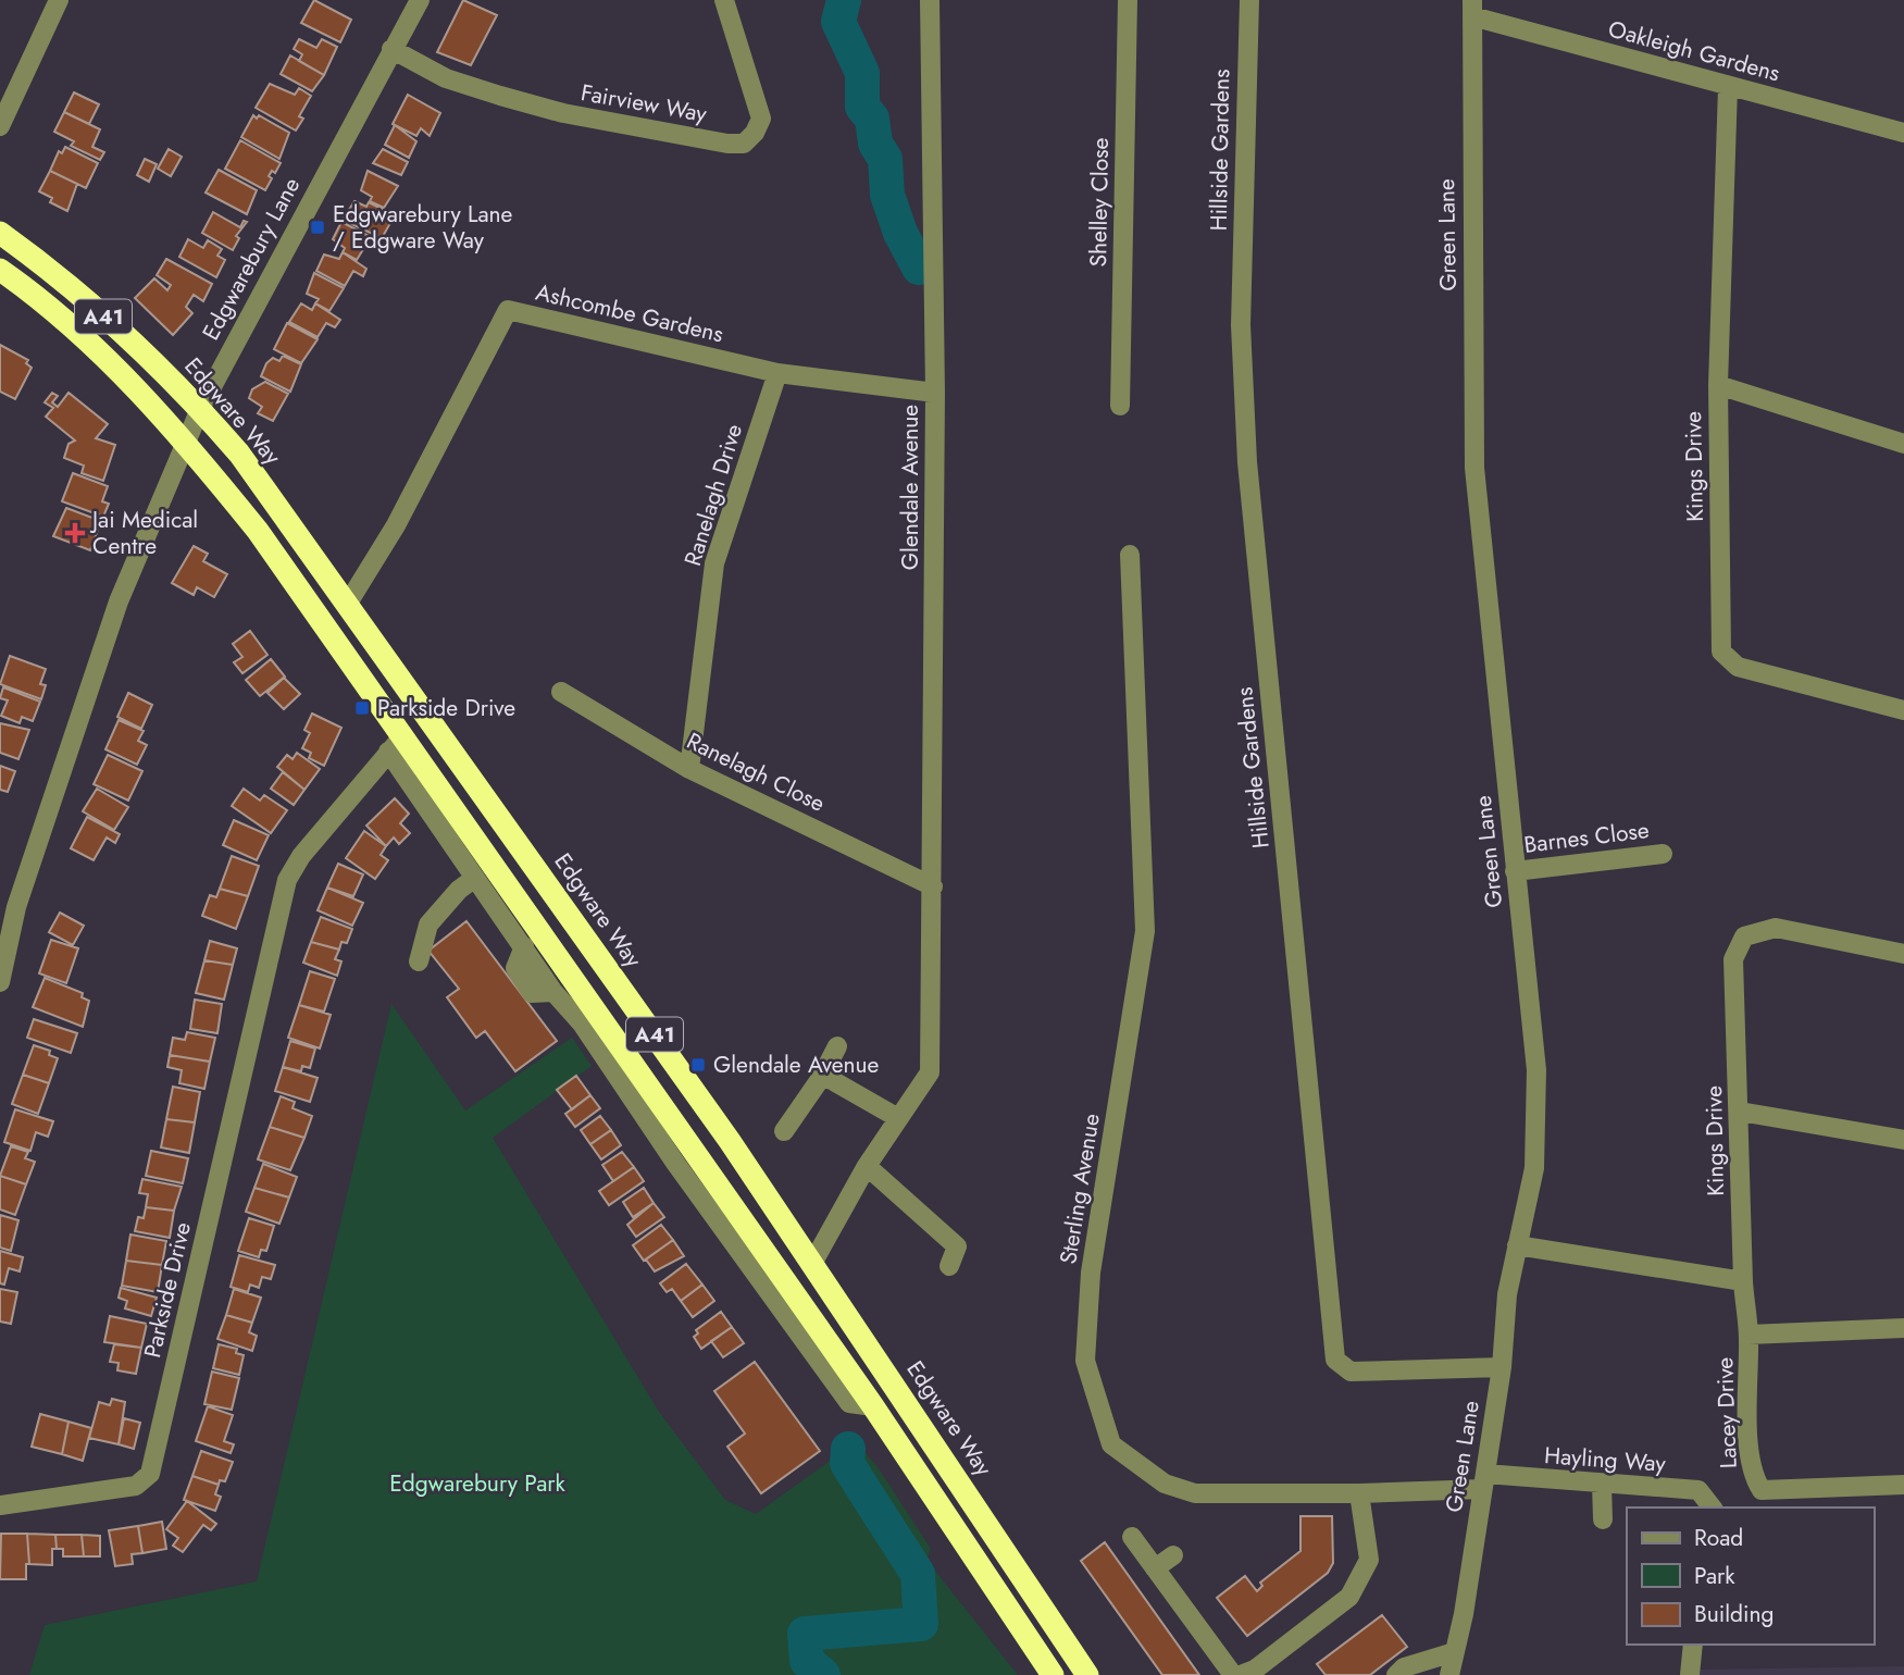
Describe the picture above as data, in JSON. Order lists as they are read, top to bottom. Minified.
{"streets":{"highway":["A41","Edgware Way"],"street":["Oakleigh Gardens","Fairview Way","Hillside Gardens","Shelley Close","Green Lane","Edgwarebury Lane","Ashcombe Gardens","Kings Drive","Glendale Avenue","Ranelagh Drive","Ranelagh Close","Barnes Close","Sterling Avenue","Parkside Drive","Lacey Drive","Hayling Way"]},"crossings":[["Oakleigh Gardens","Green Lane"],["Oakleigh Gardens","Kings Drive"],["Fairview Way","Edgwarebury Lane"],["Hillside Gardens","Green Lane"],["Green Lane","Barnes Close"],["Green Lane","Sterling Avenue"],["Green Lane","Hayling Way"],["Edgwarebury Lane","A41"],["Edgwarebury Lane","Edgware Way"],["Ashcombe Gardens","Edgware Way"],["Ashcombe Gardens","Glendale Avenue"],["Ashcombe Gardens","Ranelagh Drive"],["A41","Parkside Drive"],["Edgware Way","Glendale Avenue"],["Kings Drive","Lacey Drive"],["Glendale Avenue","Ranelagh Close"],["Ranelagh Drive","Ranelagh Close"],["Sterling Avenue","Hayling Way"]],"parks":["Edgwarebury Park"],"places":{"transit":["Edgwarebury Lane / Edgware Way","Parkside Drive","Glendale Avenue"],"health":["Jai Medical Centre"]},"legend":["Road","Park","Building"]}
